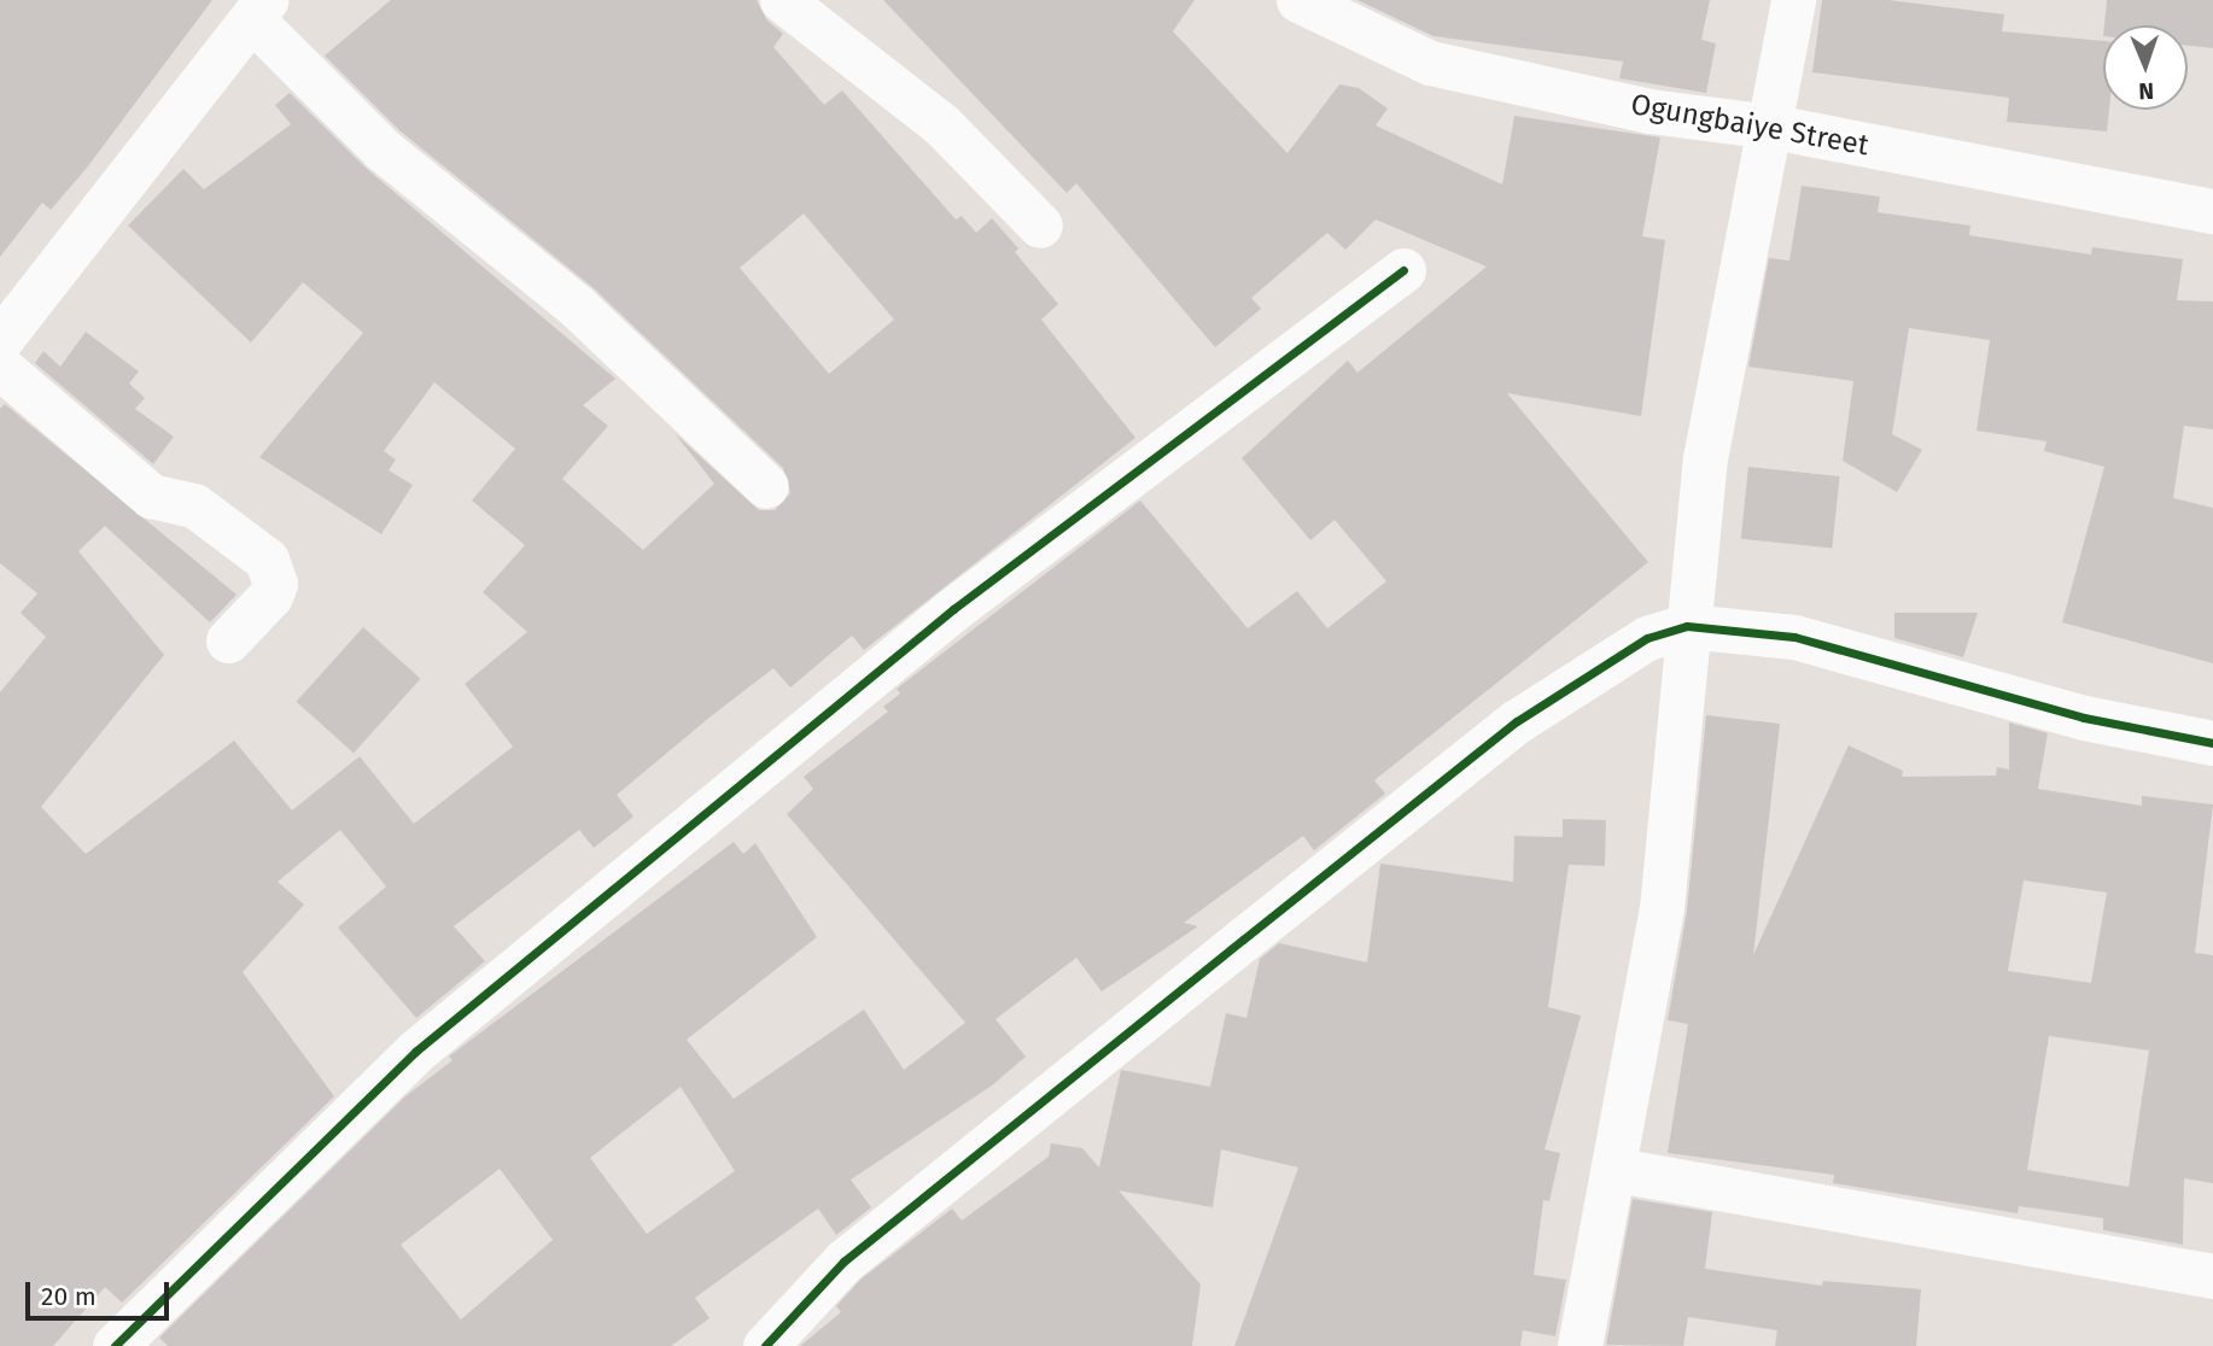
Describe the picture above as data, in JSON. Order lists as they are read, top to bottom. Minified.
{"streets":{"street":["Ogungbaiye Street"]},"scale_bar":"20 m","north":"bottom"}
